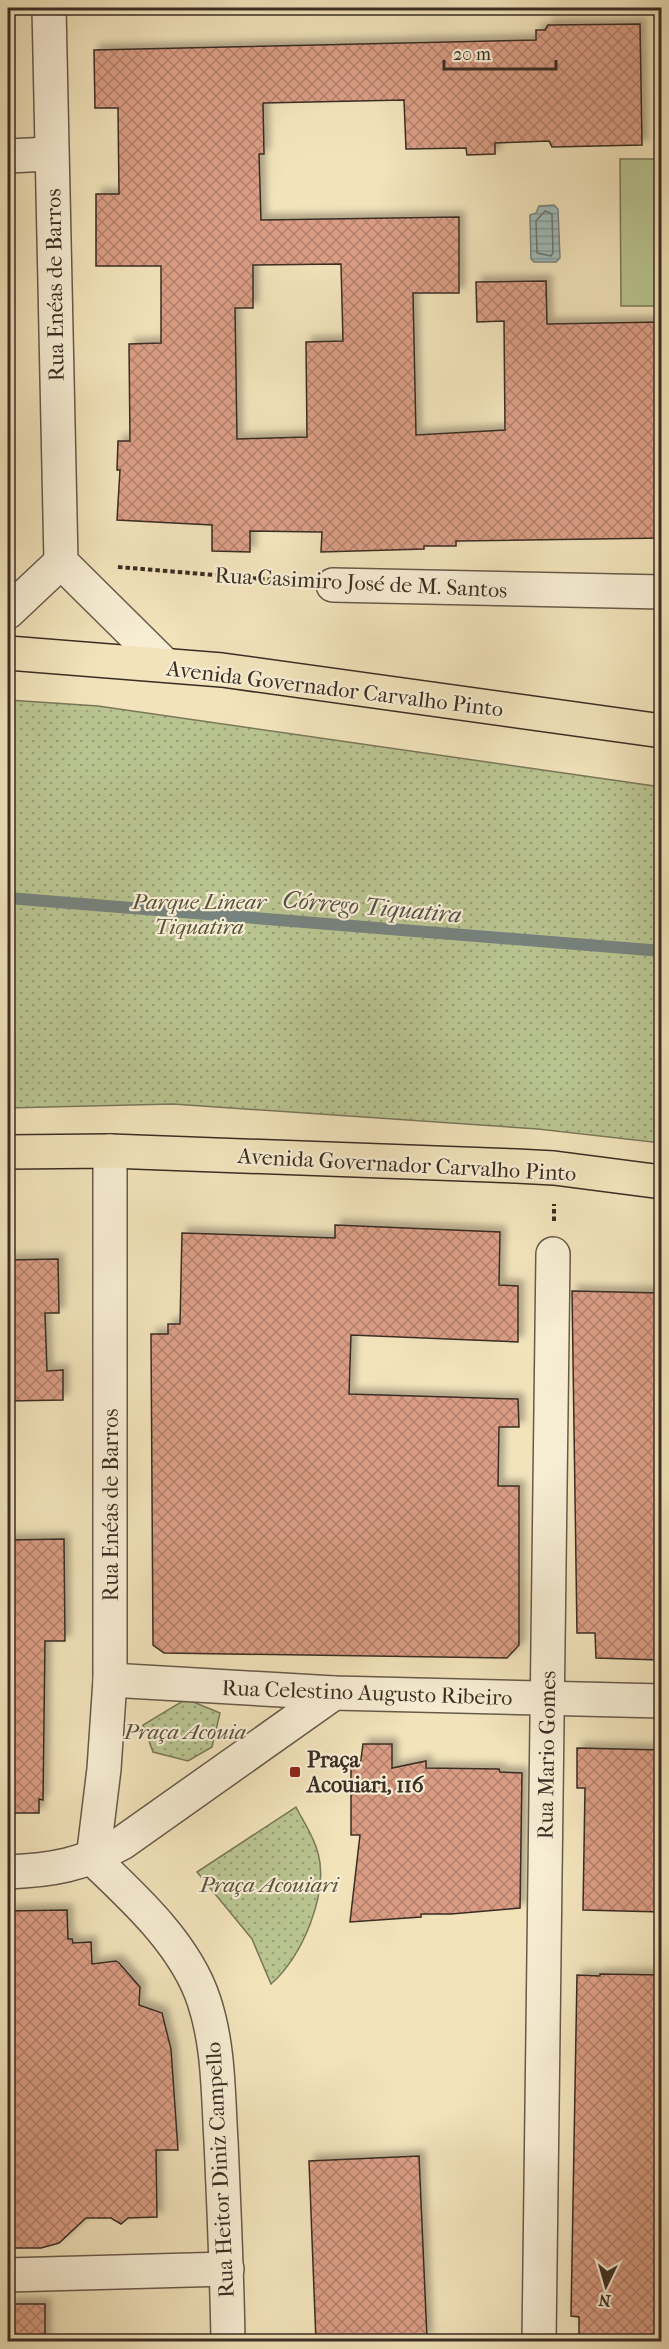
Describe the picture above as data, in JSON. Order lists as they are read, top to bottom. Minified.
{"streets":{"main road":["Avenida Governador Carvalho Pinto"],"street":["Rua Enéas de Barros","Rua Casimiro José de M. Santos","Rua Celestino Augusto Ribeiro","Rua Mario Gomes","Rua Heitor Diniz Campello"]},"crossings":[["Rua Enéas de Barros","Rua Casimiro José de M. Santos"],["Rua Enéas de Barros","Avenida Governador Carvalho Pinto"],["Rua Enéas de Barros","Rua Celestino Augusto Ribeiro"],["Rua Enéas de Barros","Rua Heitor Diniz Campello"],["Rua Celestino Augusto Ribeiro","Rua Mario Gomes"]],"water":["Córrego Tiquatira"],"parks":["Parque Linear Tiquatira","Praça Acouia","Praça Acouiari"],"places":{"transit":["Praça Acouiari, 116"]},"scale_bar":"20 m","north":"bottom"}
